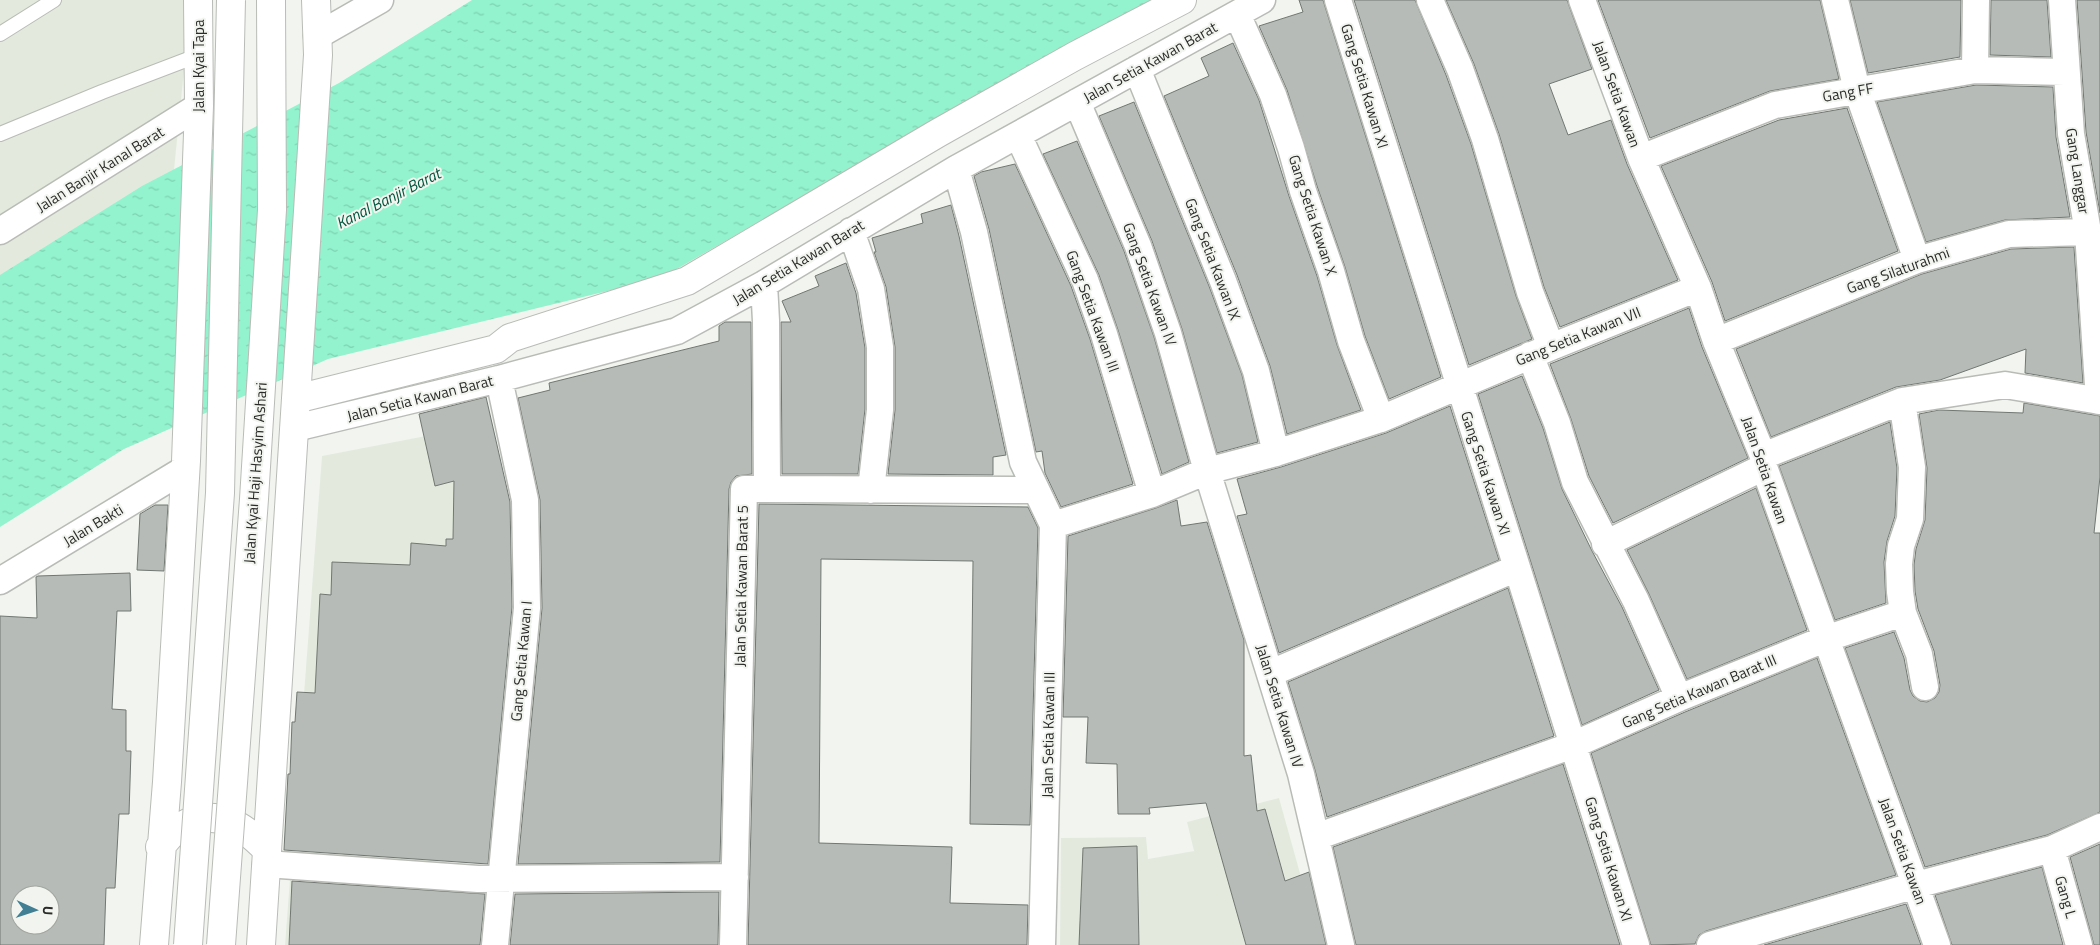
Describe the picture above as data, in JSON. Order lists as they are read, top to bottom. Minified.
{"streets":{"main road":["Jalan Kyai Tapa","Jalan Kyai Haji Hasyim Ashari"],"street":["Jalan Setia Kawan Barat","Gang Setia Kawan XI","Gang FF","Jalan Setia Kawan","Jalan Banjir Kanal Barat","Gang Langgar","Gang Setia Kawan X","Gang Setia Kawan IX","Gang Silaturahmi","Gang Setia Kawan IV","Gang Setia Kawan III","Gang Setia Kawan VII","Jalan Bakti","Jalan Setia Kawan Barat 5","Gang Setia Kawan I","Gang Setia Kawan Barat III","Jalan Setia Kawan IV","Jalan Setia Kawan III","Gang L"]},"crossings":[["Jalan Setia Kawan Barat","Gang Setia Kawan X"],["Jalan Setia Kawan Barat","Gang Setia Kawan IX"],["Jalan Setia Kawan Barat","Gang Setia Kawan IV"],["Jalan Setia Kawan Barat","Gang Setia Kawan III"],["Jalan Setia Kawan Barat","Gang Setia Kawan I"],["Jalan Kyai Tapa","Jalan Banjir Kanal Barat"],["Gang Setia Kawan XI","Gang Setia Kawan VII"],["Gang Setia Kawan XI","Gang Setia Kawan Barat III"],["Gang FF","Jalan Setia Kawan"],["Gang FF","Gang Langgar"],["Jalan Setia Kawan","Gang Langgar"],["Jalan Setia Kawan","Gang Silaturahmi"],["Jalan Setia Kawan","Gang Setia Kawan VII"],["Jalan Setia Kawan","Gang Setia Kawan Barat III"],["Gang Langgar","Gang Silaturahmi"],["Gang Setia Kawan X","Gang Setia Kawan VII"],["Gang Setia Kawan IX","Gang Setia Kawan VII"],["Gang Setia Kawan IV","Gang Setia Kawan VII"],["Gang Setia Kawan IV","Jalan Setia Kawan IV"],["Gang Setia Kawan III","Gang Setia Kawan VII"],["Gang Setia Kawan VII","Jalan Setia Kawan IV"],["Gang Setia Kawan VII","Jalan Setia Kawan III"],["Gang Setia Kawan Barat III","Jalan Setia Kawan IV"]],"water":["Kanal Banjir Barat"],"north":"right"}
